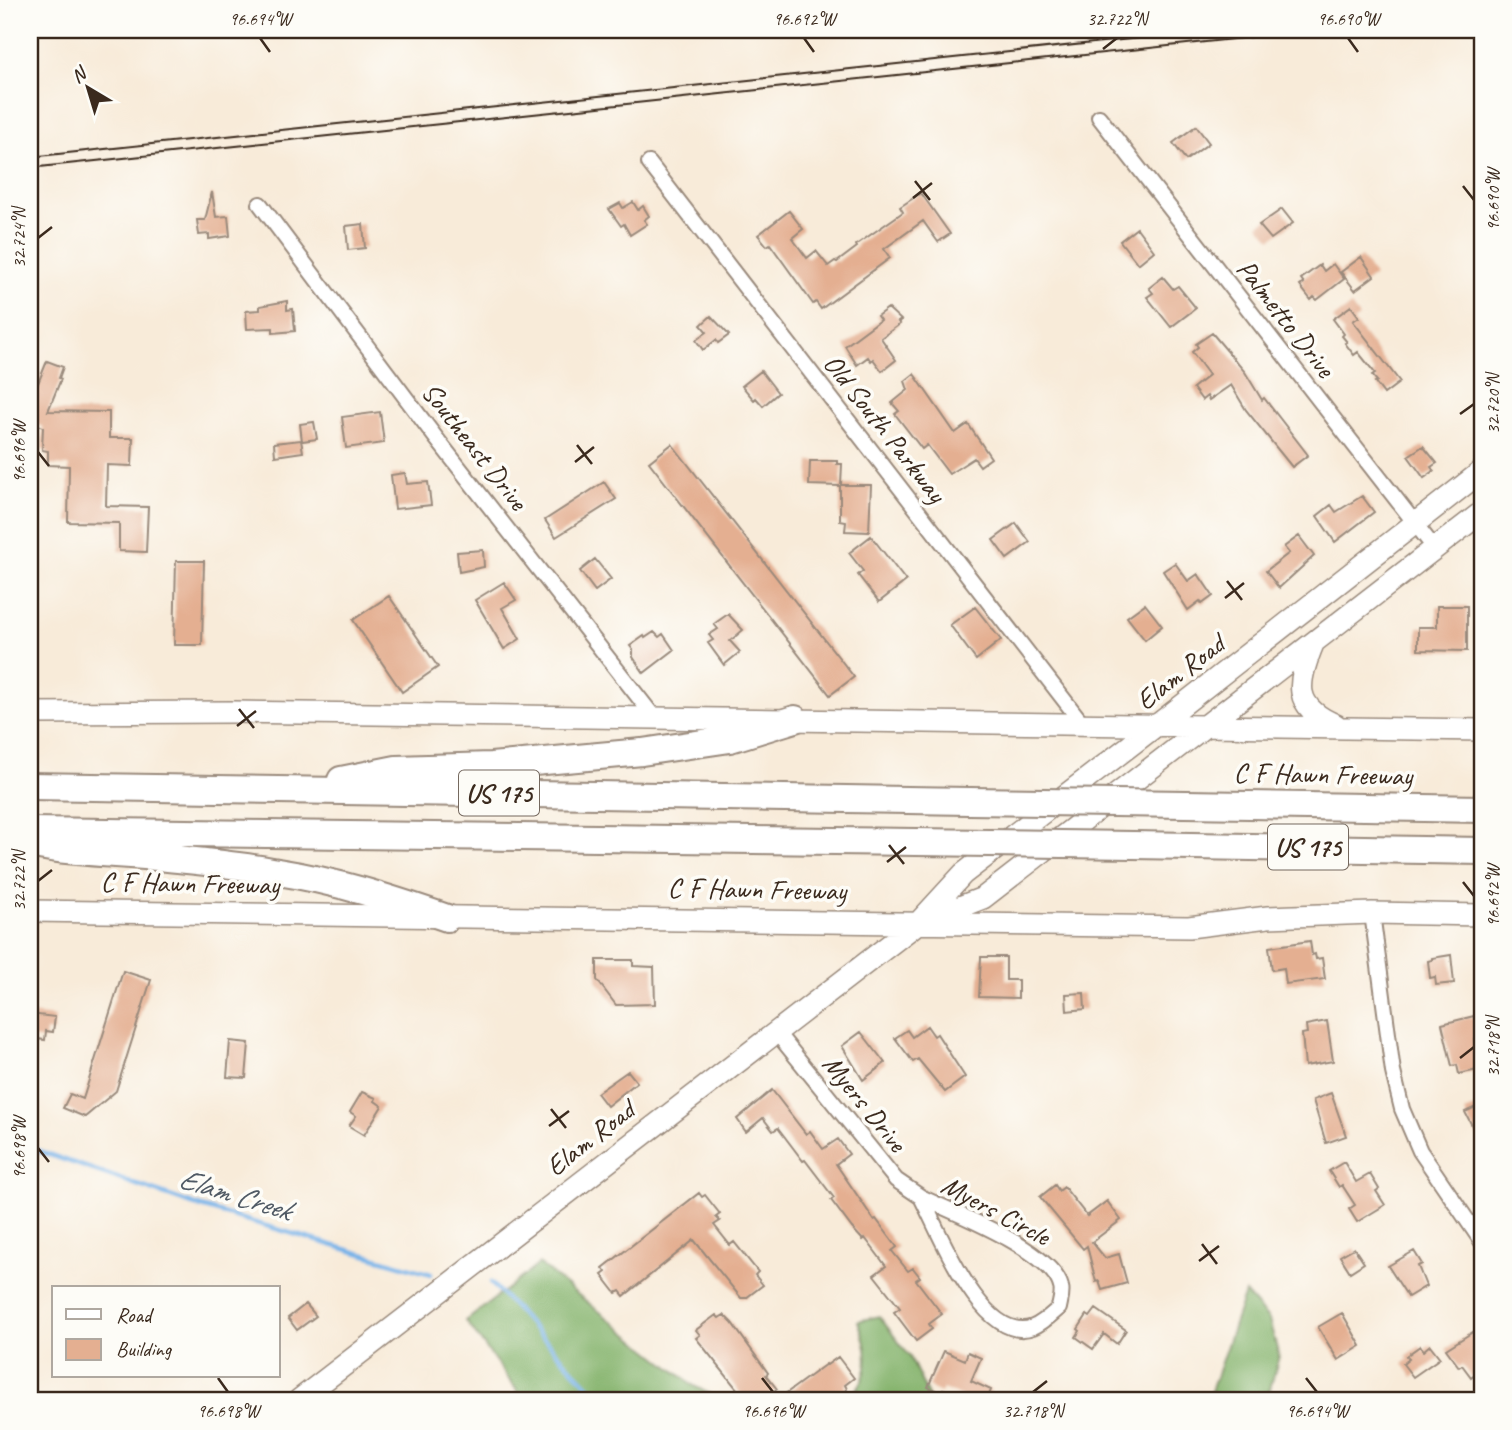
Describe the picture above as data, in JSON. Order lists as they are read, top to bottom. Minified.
{"streets":{"highway":["C F Hawn Freeway","US 175"],"main road":["Elam Road"],"street":["Palmetto Drive","Old South Parkway","Southeast Drive","Myers Drive","Myers Circle"]},"crossings":[["Palmetto Drive","Elam Road"],["Old South Parkway","C F Hawn Freeway"],["Southeast Drive","C F Hawn Freeway"],["Elam Road","C F Hawn Freeway"],["Elam Road","Myers Drive"],["Myers Drive","Myers Circle"]],"water":["Elam Creek"],"legend":["Road","Building"],"north":"top left","coordinates":["96.694°W","96.692°W","32.722°N","96.690°W","32.724°N","32.720°N","96.696°W","32.718°N","96.698°W"]}
